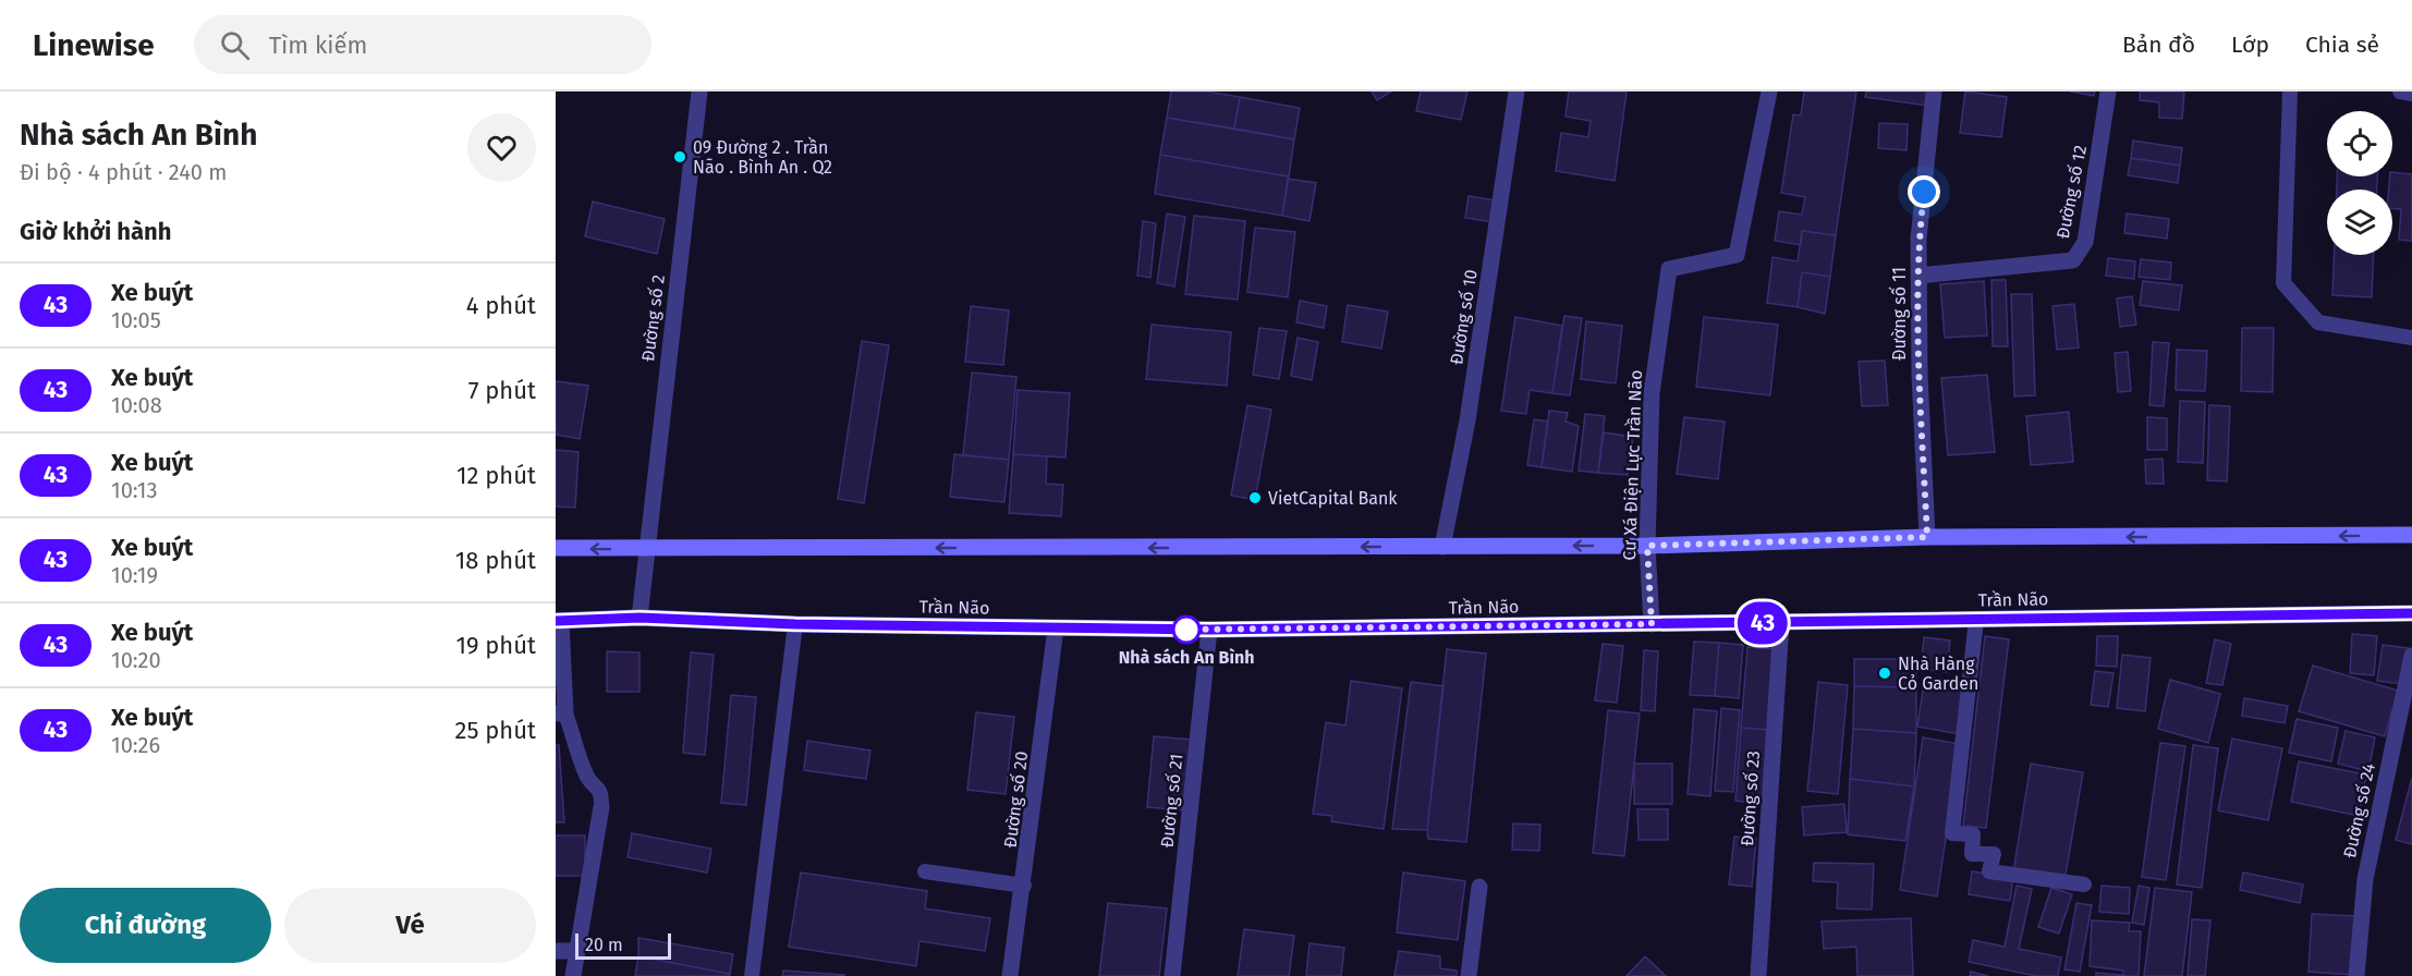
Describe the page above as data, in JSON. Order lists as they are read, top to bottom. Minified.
{"streets":{"main road":["Trần Não"],"street":["Đường số 12","Đường số 11","Đường số 10","Đường số 2","Cư Xá Điện Lực Trần Não","Đường số 23","Đường số 20","Đường số 21","Đường số 24"]},"crossings":[["Đường số 12","Đường số 11"],["Đường số 2","Trần Não"],["Cư Xá Điện Lực Trần Não","Trần Não"],["Trần Não","Đường số 23"],["Trần Não","Đường số 20"],["Trần Não","Đường số 21"]],"places":["09 Đường 2 . Trần Não . Bình An . Q2","VietCapital Bank","Nhà sách An Bình","Nhà Hàng Cỏ Garden"],"lines":["bus line 43"],"scale_bar":"20 m","page":{"header":"Linewise","search":"Tìm kiếm","nav":["Bản đồ","Lớp","Chia sẻ"],"heading":[["Nhà sách An Bình","Đi bộ · 4 phút · 240 m"],"Giờ khởi hành"],"on_map":"43","list":[{"mark":"43","name":"Xe buýt","note":"10:05","value":"4 phút"},{"mark":"43","name":"Xe buýt","note":"10:08","value":"7 phút"},{"mark":"43","name":"Xe buýt","note":"10:13","value":"12 phút"},{"mark":"43","name":"Xe buýt","note":"10:19","value":"18 phút"},{"mark":"43","name":"Xe buýt","note":"10:20","value":"19 phút"},{"mark":"43","name":"Xe buýt","note":"10:26","value":"25 phút"}],"buttons":["Chỉ đường","Vé"],"scale":"20 m"}}
